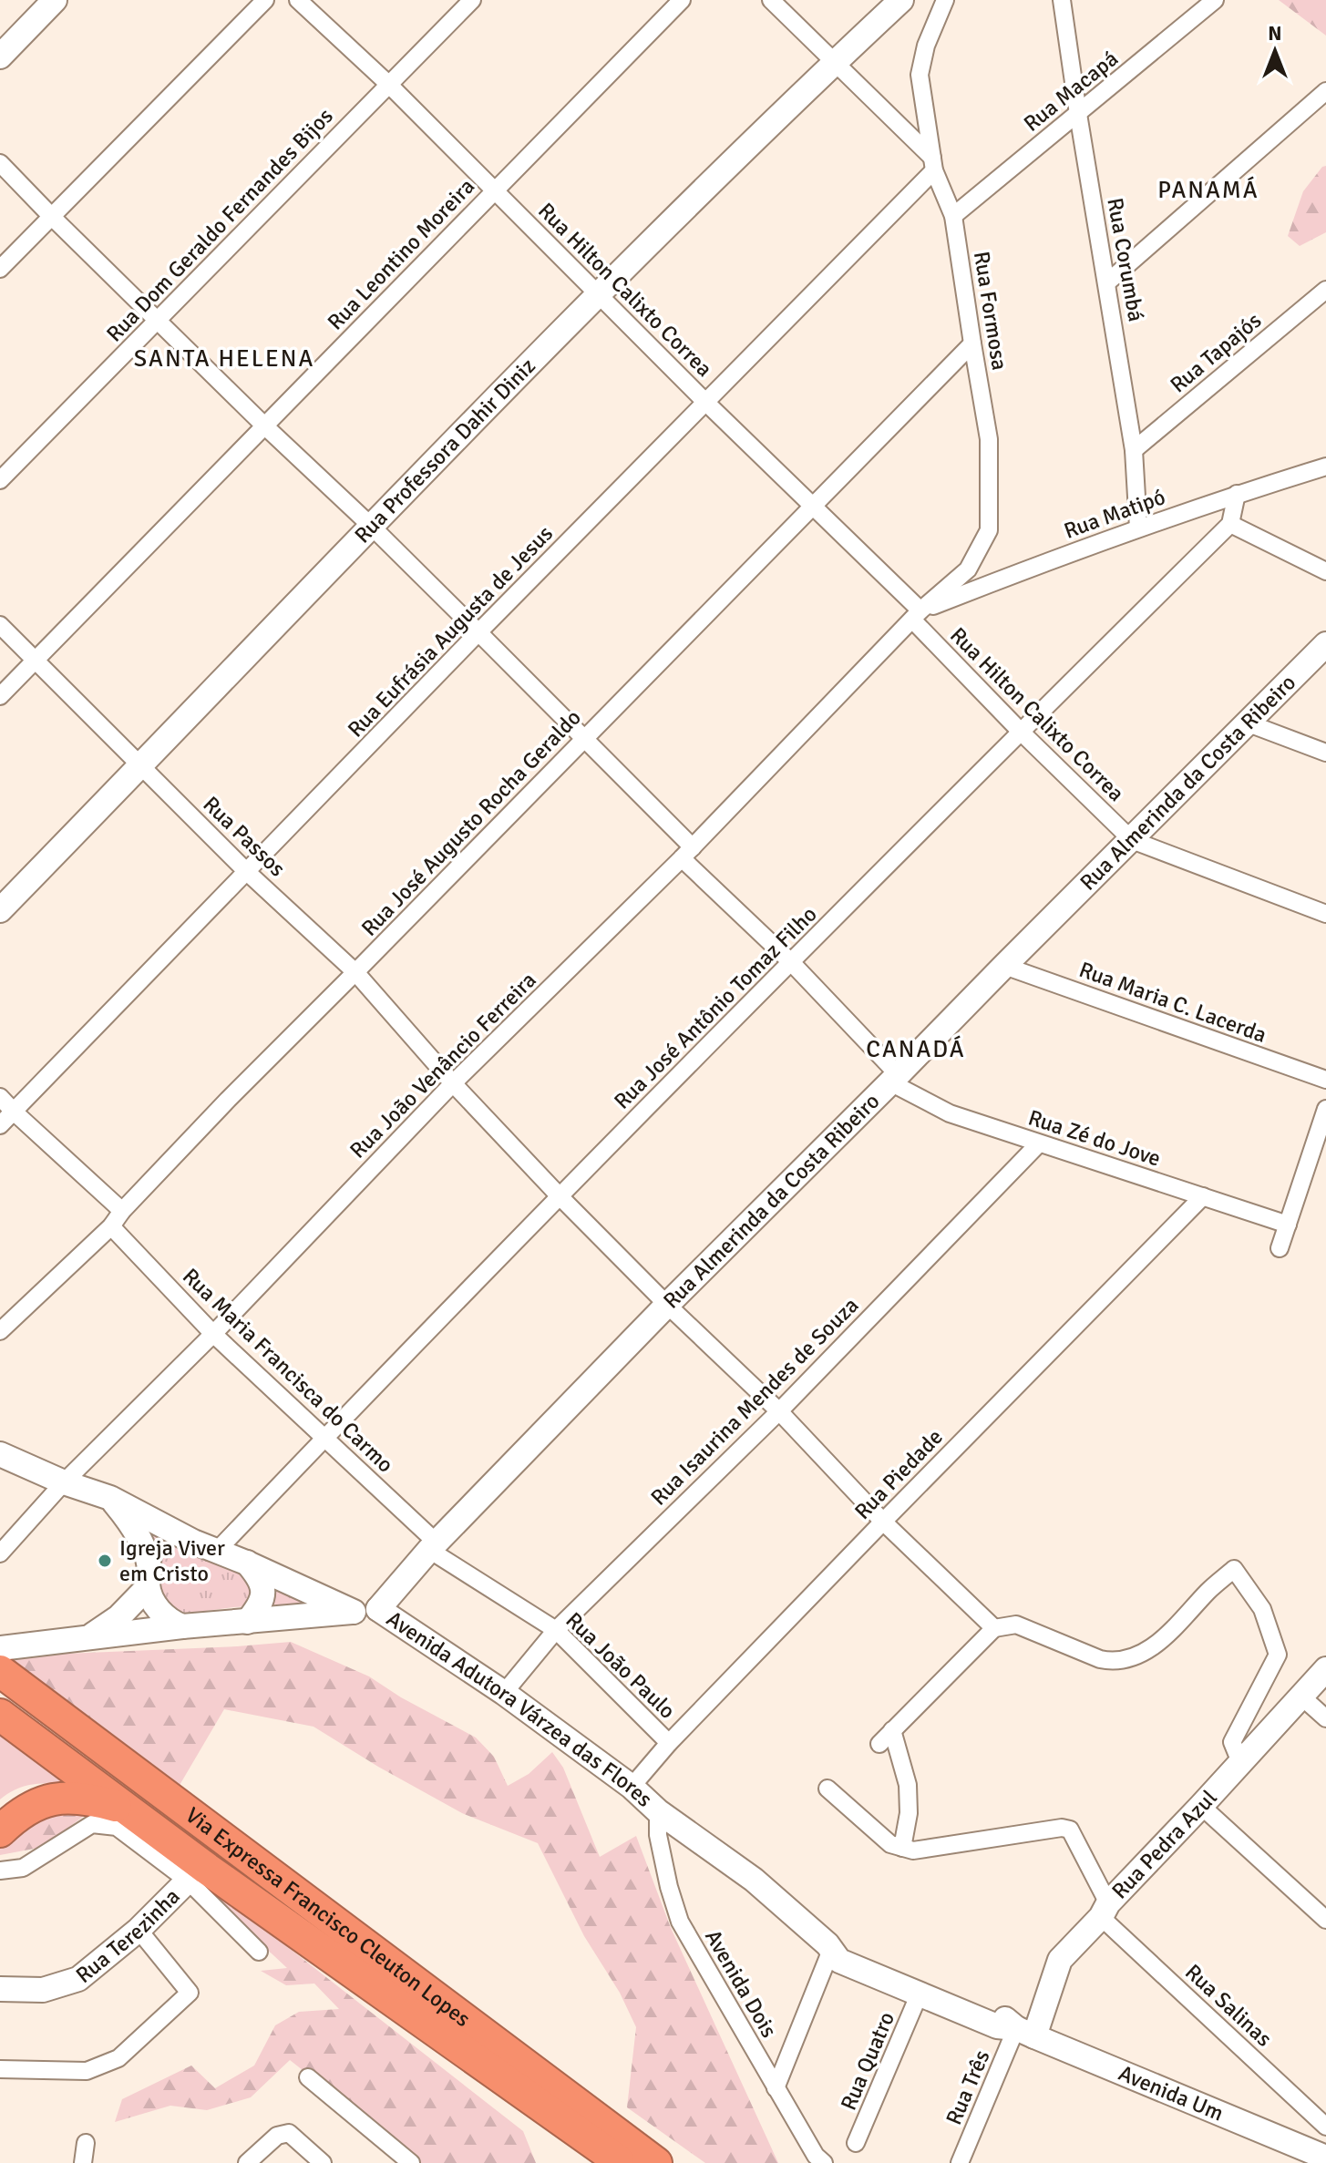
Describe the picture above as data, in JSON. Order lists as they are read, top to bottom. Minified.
{"streets":{"highway":["Via Expressa Francisco Cleuton Lopes"],"street":["Rua Macapá","Rua Dom Geraldo Fernandes Bijos","Rua Leontino Moreira","Rua Corumbá","Rua Hilton Calixto Correa","Rua Formosa","Rua Tapajós","Rua Professora Dahir Diniz","Rua Matipó","Rua Eufrásia Augusta de Jesus","Rua Almerinda da Costa Ribeiro","Rua José Augusto Rocha Geraldo","Rua Passos","Rua Maria C. Lacerda","Rua José Antônio Tomaz Filho","Rua João Venâncio Ferreira","Rua Zé do Jove","Rua Maria Francisca do Carmo","Rua Isaurina Mendes de Souza","Rua Piedade","Rua João Paulo","Avenida Adutora Várzea das Flores","Rua Pedra Azul","Rua Terezinha","Avenida Dois","Rua Salinas","Rua Quatro","Rua Três","Avenida Um"]},"crossings":[["Rua Macapá","Rua Corumbá"],["Rua Macapá","Rua Formosa"],["Rua Dom Geraldo Fernandes Bijos","Rua Hilton Calixto Correa"],["Rua Dom Geraldo Fernandes Bijos","Rua Zé do Jove"],["Rua Leontino Moreira","Rua Hilton Calixto Correa"],["Rua Leontino Moreira","Rua Passos"],["Rua Leontino Moreira","Rua Zé do Jove"],["Rua Corumbá","Rua Tapajós"],["Rua Corumbá","Rua Matipó"],["Rua Hilton Calixto Correa","Rua Formosa"],["Rua Hilton Calixto Correa","Rua Professora Dahir Diniz"],["Rua Hilton Calixto Correa","Rua Matipó"],["Rua Hilton Calixto Correa","Rua Eufrásia Augusta de Jesus"],["Rua Hilton Calixto Correa","Rua Almerinda da Costa Ribeiro"],["Rua Hilton Calixto Correa","Rua José Augusto Rocha Geraldo"],["Rua Hilton Calixto Correa","Rua José Antônio Tomaz Filho"],["Rua Hilton Calixto Correa","Rua João Venâncio Ferreira"],["Rua Formosa","Rua Matipó"],["Rua Formosa","Rua Eufrásia Augusta de Jesus"],["Rua Formosa","Rua José Augusto Rocha Geraldo"],["Rua Formosa","Rua João Venâncio Ferreira"],["Rua Professora Dahir Diniz","Rua Passos"],["Rua Professora Dahir Diniz","Rua Zé do Jove"],["Rua Matipó","Rua João Venâncio Ferreira"],["Rua Eufrásia Augusta de Jesus","Rua Passos"],["Rua Eufrásia Augusta de Jesus","Rua Zé do Jove"],["Rua Almerinda da Costa Ribeiro","Rua Passos"],["Rua Almerinda da Costa Ribeiro","Rua Maria C. Lacerda"],["Rua Almerinda da Costa Ribeiro","Rua Zé do Jove"],["Rua Almerinda da Costa Ribeiro","Rua Maria Francisca do Carmo"],["Rua Almerinda da Costa Ribeiro","Rua João Paulo"],["Rua Almerinda da Costa Ribeiro","Avenida Adutora Várzea das Flores"],["Rua José Augusto Rocha Geraldo","Rua Passos"],["Rua José Augusto Rocha Geraldo","Rua Zé do Jove"],["Rua José Augusto Rocha Geraldo","Rua Maria Francisca do Carmo"],["Rua Passos","Rua José Antônio Tomaz Filho"],["Rua Passos","Rua João Venâncio Ferreira"],["Rua Passos","Rua Isaurina Mendes de Souza"],["Rua Passos","Rua Piedade"],["Rua José Antônio Tomaz Filho","Rua Zé do Jove"],["Rua José Antônio Tomaz Filho","Rua Maria Francisca do Carmo"],["Rua José Antônio Tomaz Filho","Avenida Adutora Várzea das Flores"],["Rua João Venâncio Ferreira","Rua Zé do Jove"],["Rua João Venâncio Ferreira","Rua Maria Francisca do Carmo"],["Rua João Venâncio Ferreira","Avenida Adutora Várzea das Flores"],["Rua Zé do Jove","Rua Isaurina Mendes de Souza"],["Rua Zé do Jove","Rua Piedade"],["Rua Maria Francisca do Carmo","Rua João Paulo"],["Rua Isaurina Mendes de Souza","Rua João Paulo"],["Rua Isaurina Mendes de Souza","Avenida Adutora Várzea das Flores"],["Rua Piedade","Rua João Paulo"],["Rua Piedade","Avenida Adutora Várzea das Flores"],["Avenida Adutora Várzea das Flores","Avenida Dois"],["Rua Pedra Azul","Rua Salinas"],["Rua Pedra Azul","Rua Três"],["Rua Pedra Azul","Avenida Um"],["Via Expressa Francisco Cleuton Lopes","Rua Terezinha"],["Rua Três","Avenida Um"]],"districts":["PANAMÁ","SANTA HELENA","CANADÁ"],"places":["Igreja Viver em Cristo"],"north":"top"}
